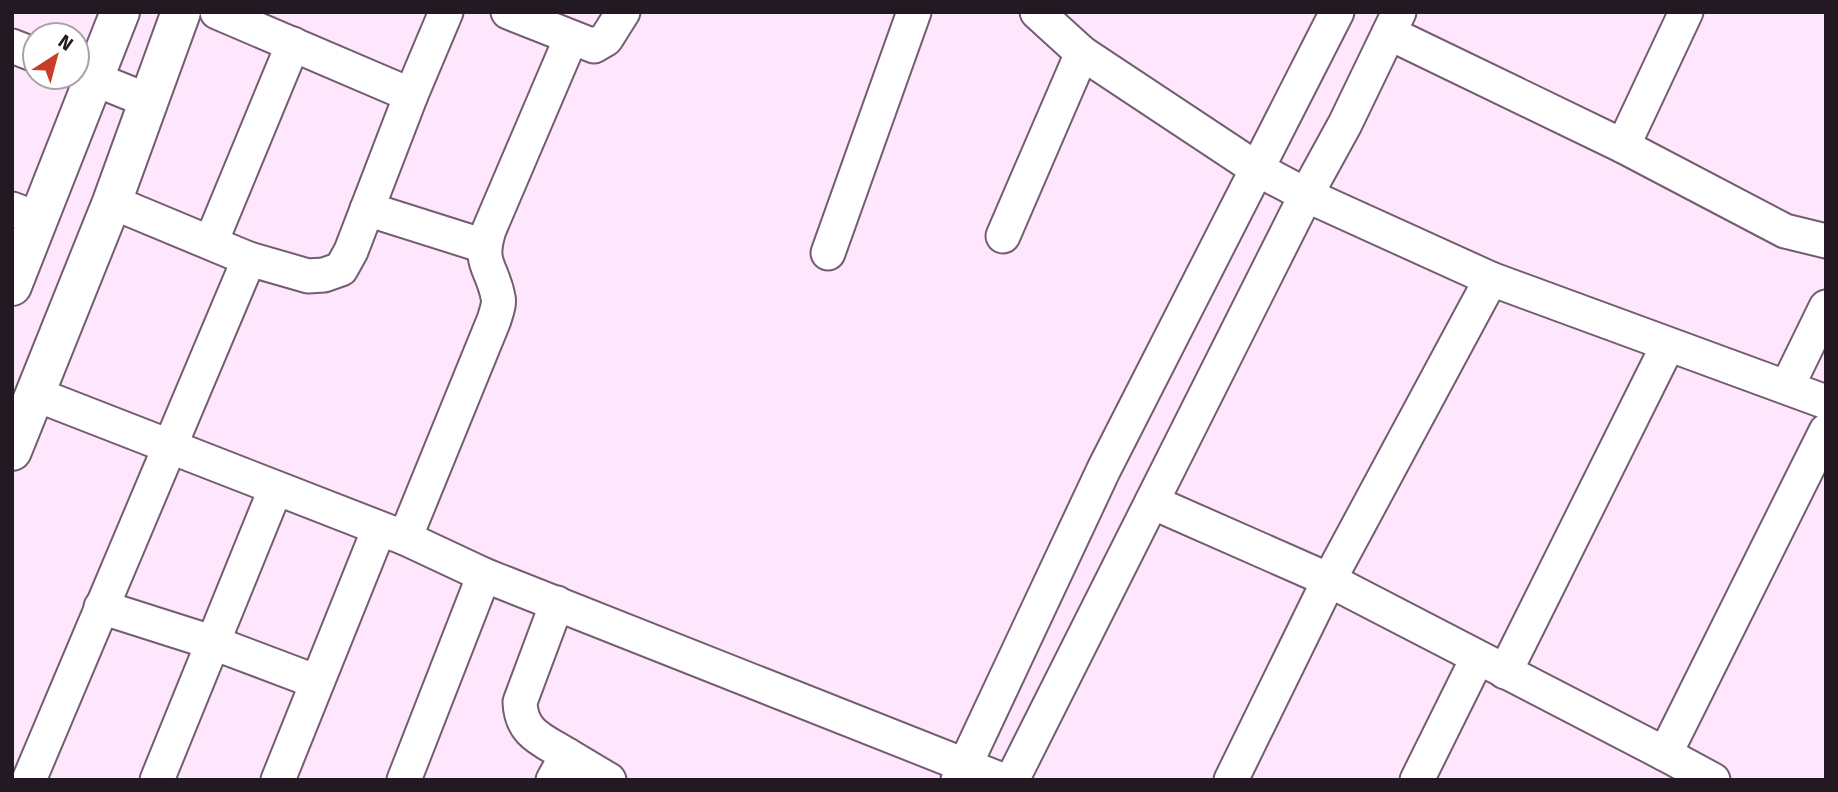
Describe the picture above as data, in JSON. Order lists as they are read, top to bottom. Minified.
{"north":"top right"}
